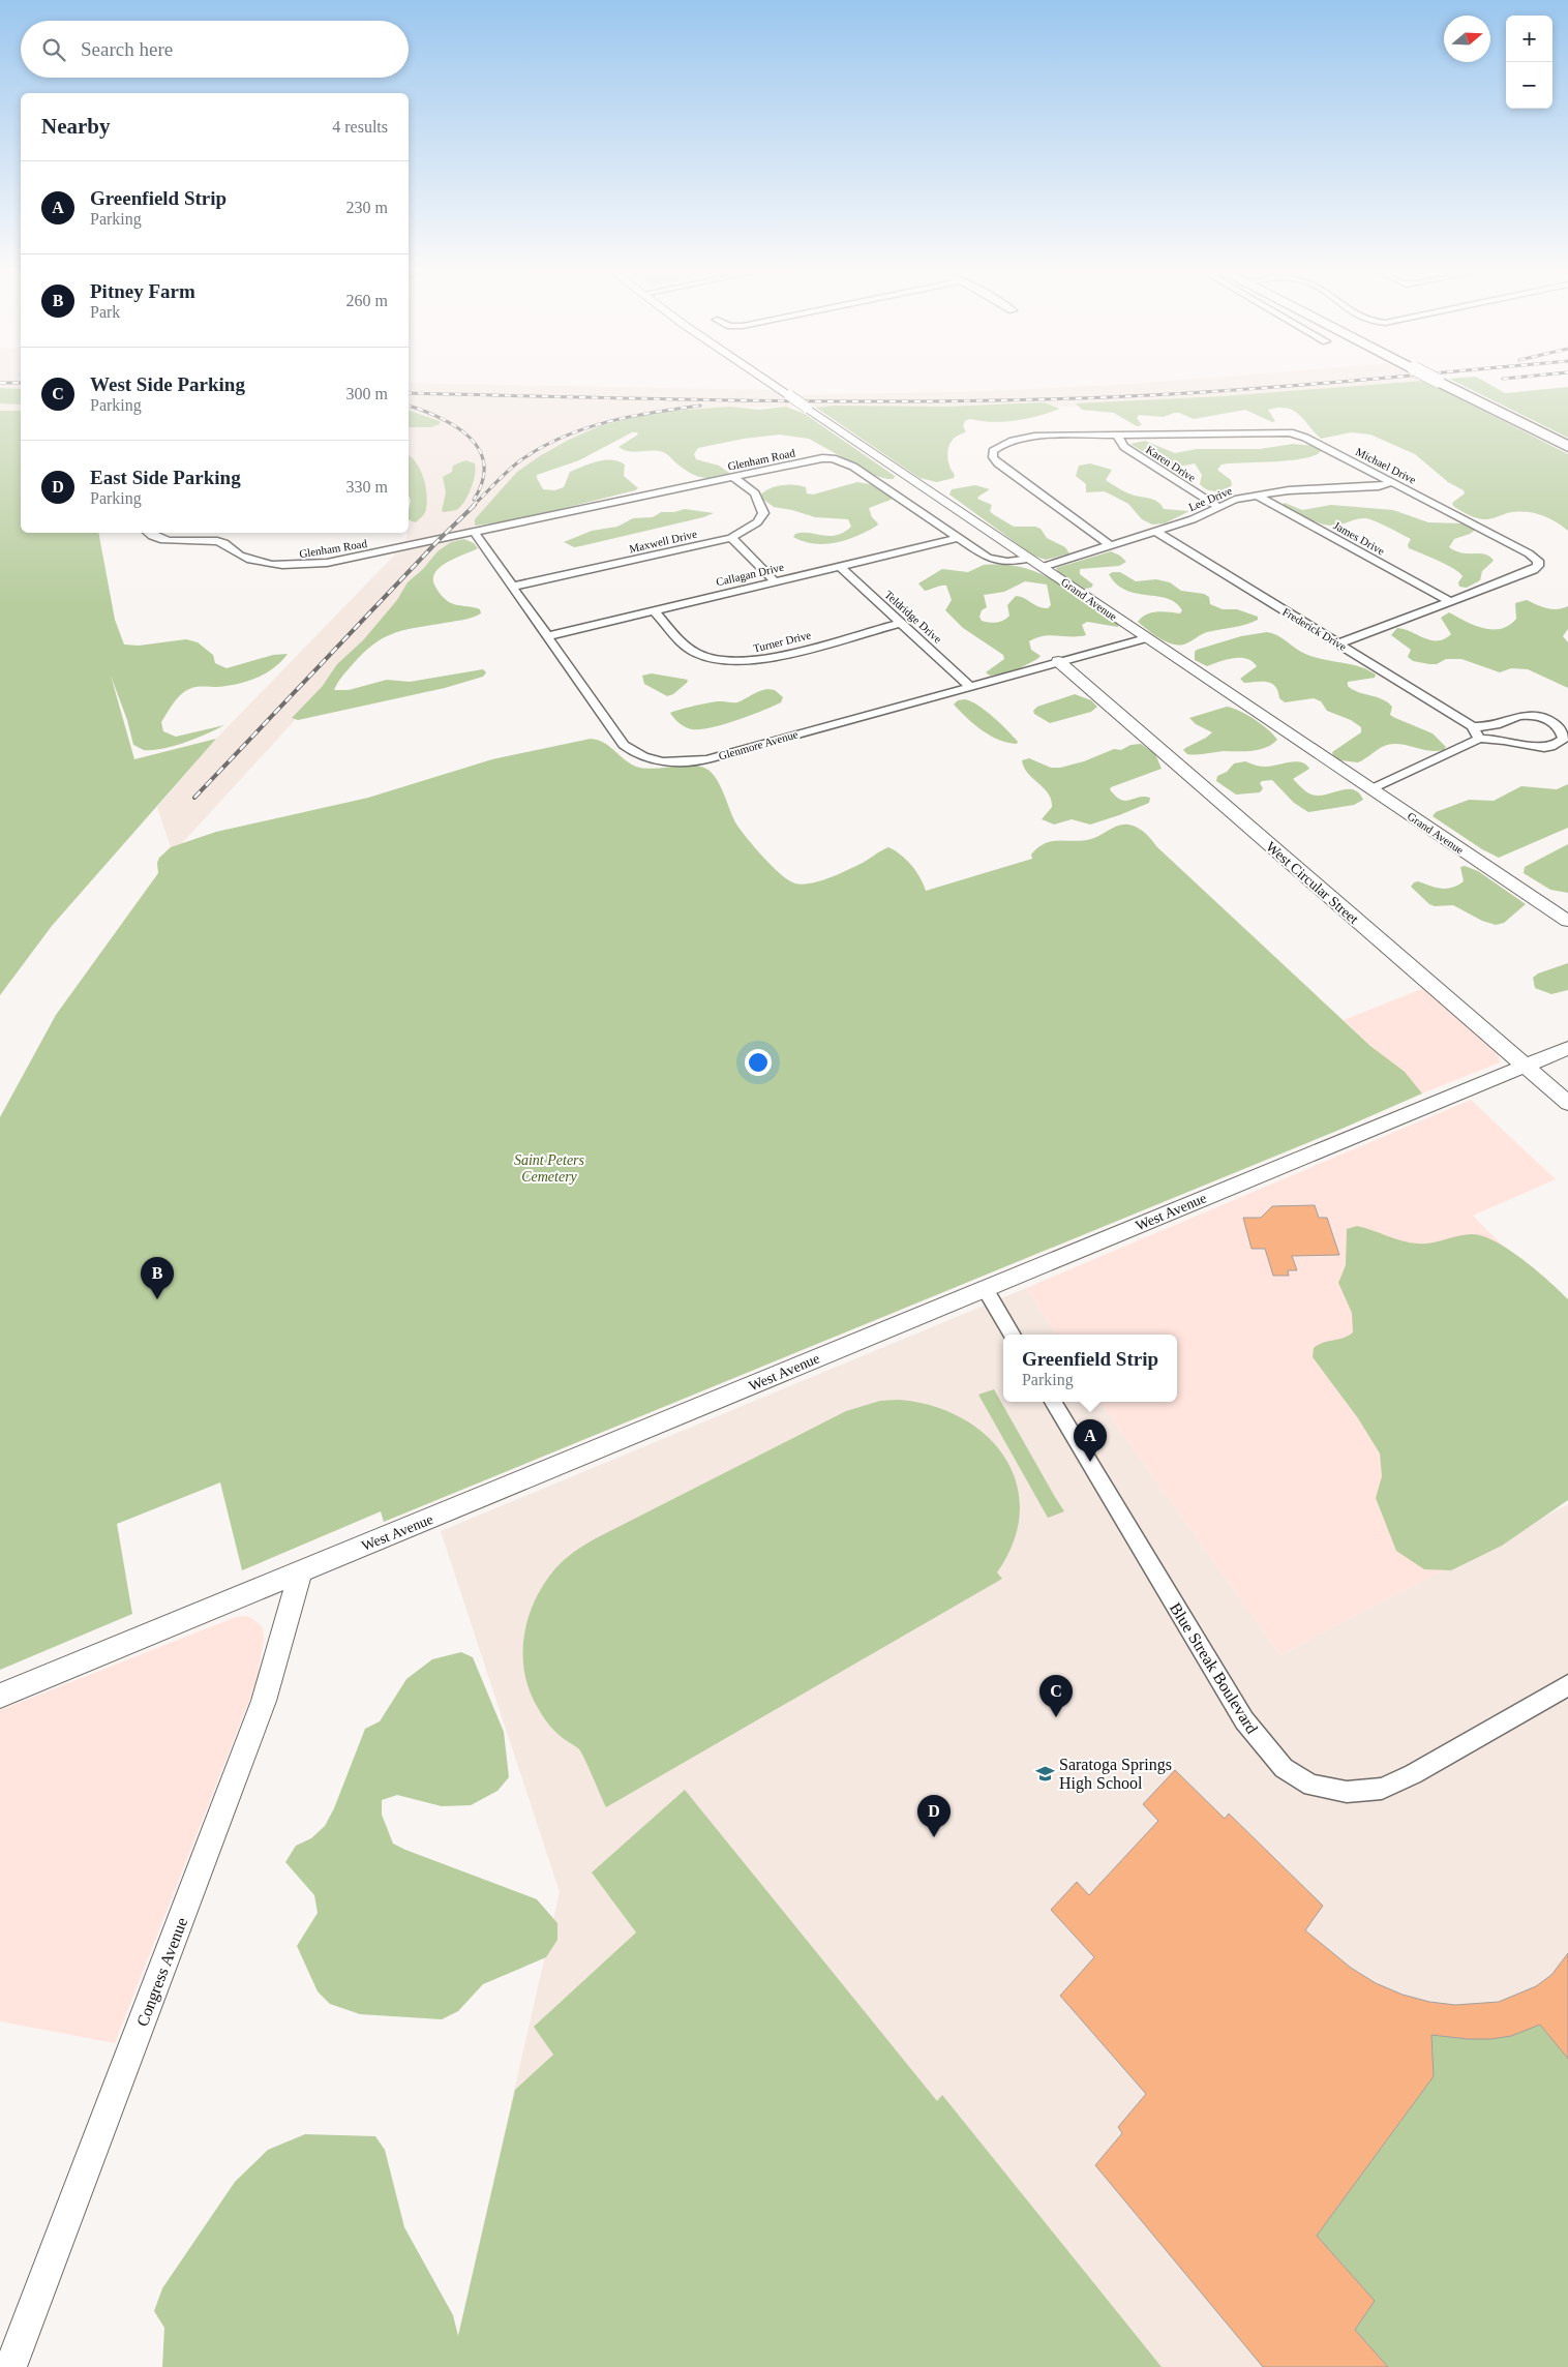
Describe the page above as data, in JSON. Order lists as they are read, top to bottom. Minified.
{"streets":{"street":["Glenham Road","Karen Drive","Michael Drive","Lee Drive","James Drive","Maxwell Drive","Callagan Drive","Grand Avenue","Teldridge Drive","Frederick Drive","Turner Drive","Glenmore Avenue","West Circular Street","West Avenue","Blue Streak Boulevard","Congress Avenue"]},"crossings":[["Glenham Road","Maxwell Drive"],["Glenham Road","Callagan Drive"],["Glenham Road","Grand Avenue"],["Glenham Road","Glenmore Avenue"],["Karen Drive","Michael Drive"],["Karen Drive","Lee Drive"],["Michael Drive","Lee Drive"],["Michael Drive","James Drive"],["Michael Drive","Frederick Drive"],["Lee Drive","James Drive"],["Lee Drive","Grand Avenue"],["Lee Drive","Frederick Drive"],["Maxwell Drive","Glenmore Avenue"],["Callagan Drive","Teldridge Drive"],["Callagan Drive","Turner Drive"],["Callagan Drive","Glenmore Avenue"],["Grand Avenue","Glenmore Avenue"],["Teldridge Drive","Turner Drive"],["Teldridge Drive","Glenmore Avenue"],["Glenmore Avenue","West Circular Street"],["West Circular Street","West Avenue"],["West Avenue","Congress Avenue"]],"parks":["Saint Peters Cemetery"],"places":{"school or university":["Saratoga Springs High School"]},"north":"right","page":{"map_buttons":["+","−"],"search":"Search here","heading":["Nearby","4 results"],"list":[{"mark":"A","name":"Greenfield Strip","note":"Parking","value":"230 m"},{"mark":"B","name":"Pitney Farm","note":"Park","value":"260 m"},{"mark":"C","name":"West Side Parking","note":"Parking","value":"300 m"},{"mark":"D","name":"East Side Parking","note":"Parking","value":"330 m"}],"pins":["B","A","C","D"],"popup":["Greenfield Strip","Parking"]}}
